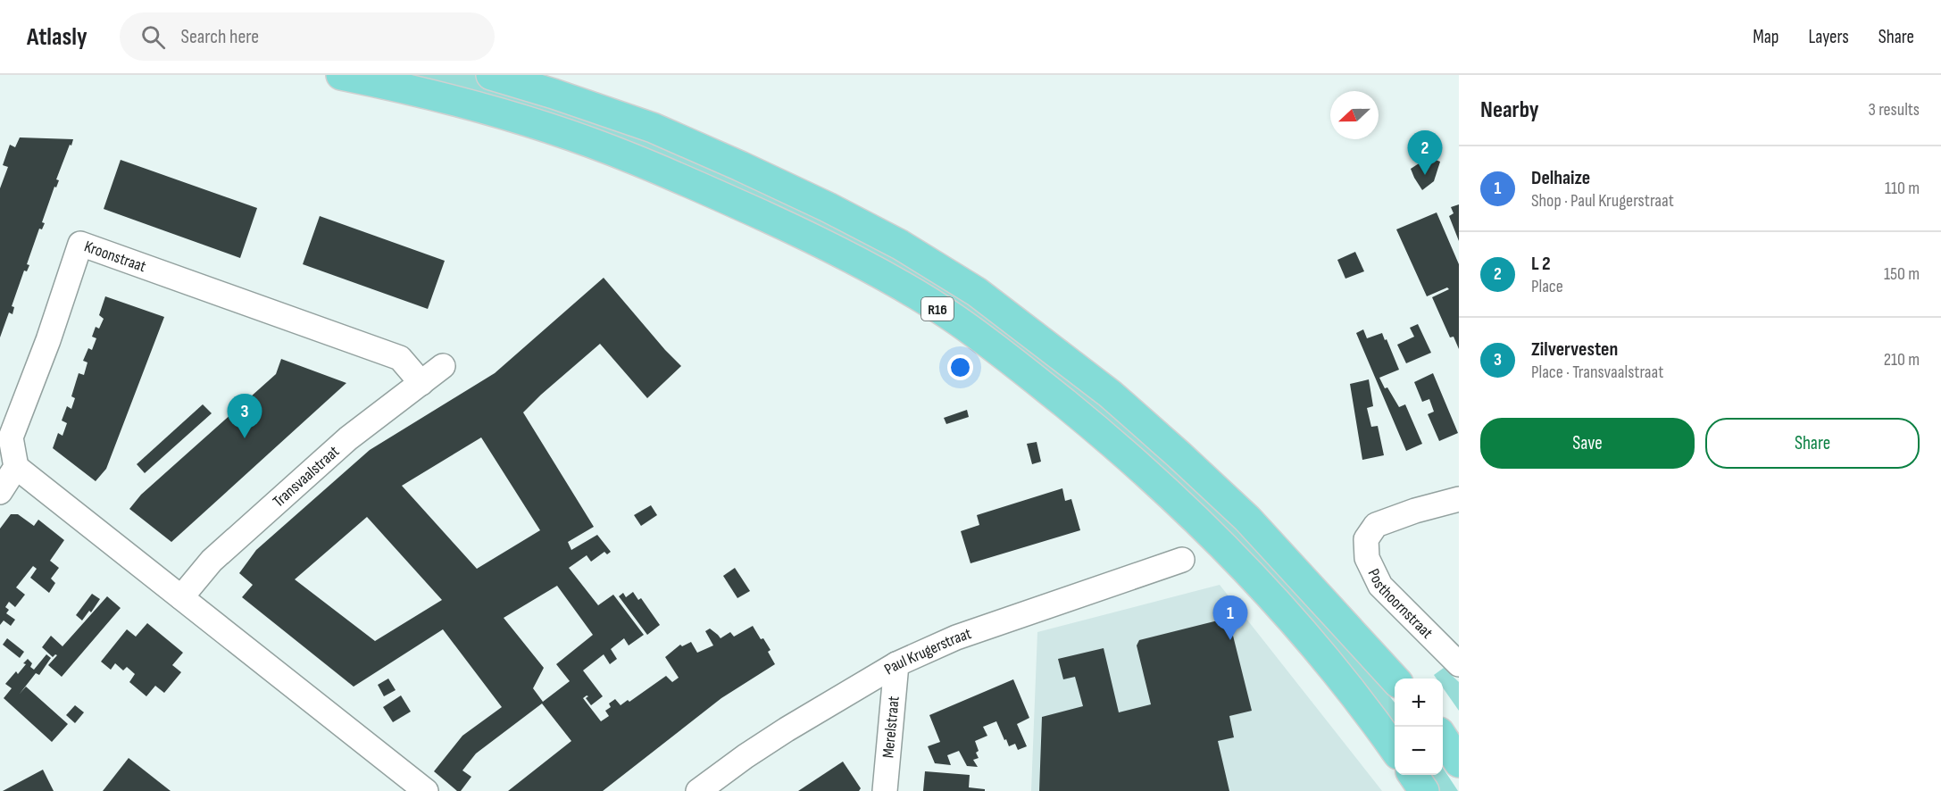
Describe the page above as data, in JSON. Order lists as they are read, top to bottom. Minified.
{"streets":{"main road":["R16"],"street":["Kroonstraat","Transvaalstraat","Posthoornstraat","Paul Krugerstraat","Merelstraat"]},"crossings":[["Kroonstraat","Transvaalstraat"],["Paul Krugerstraat","Merelstraat"]],"north":"left","page":{"header":"Atlasly","search":"Search here","nav":["Map","Layers","Share"],"heading":["Nearby","3 results"],"pins":["2","3","1"],"list":[{"mark":"1","name":"Delhaize","note":"Shop · Paul Krugerstraat","value":"110 m"},{"mark":"2","name":"L 2","note":"Place","value":"150 m"},{"mark":"3","name":"Zilvervesten","note":"Place · Transvaalstraat","value":"210 m"}],"buttons":["Save","Share"],"map_buttons":["+","−"]}}
